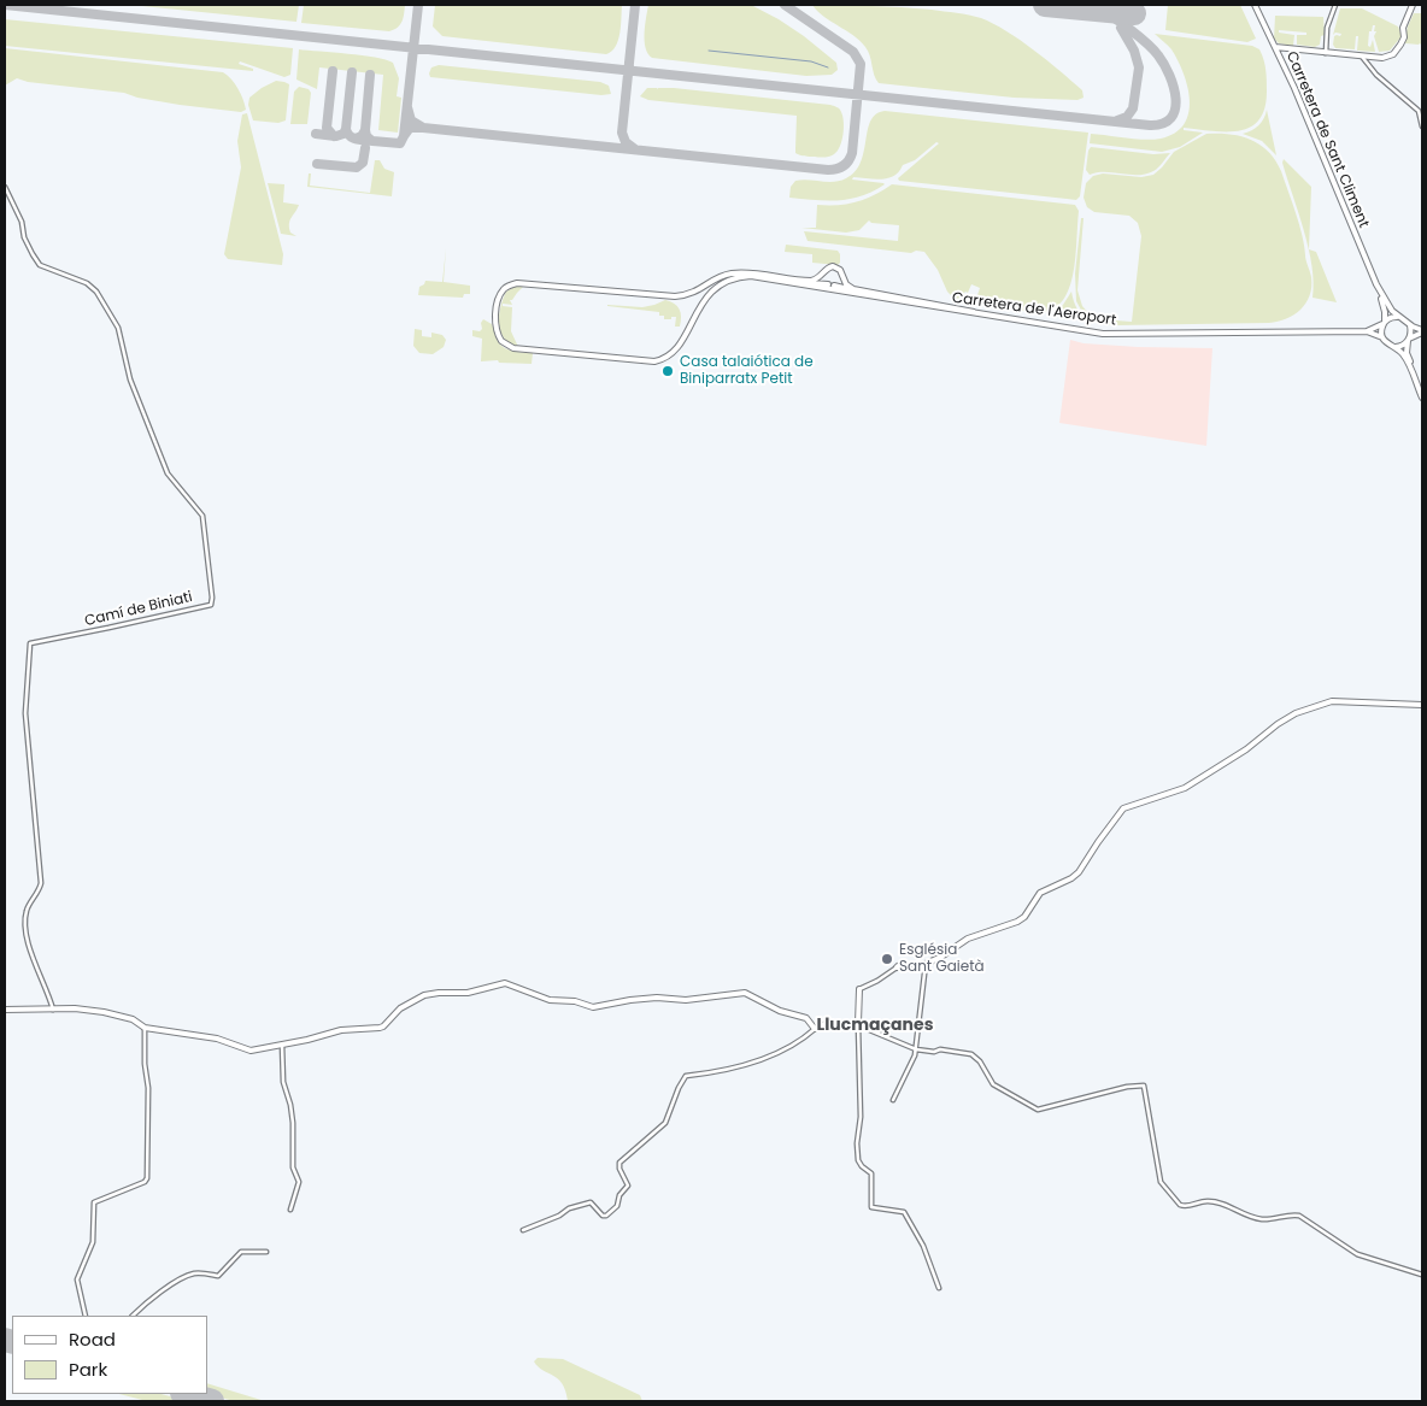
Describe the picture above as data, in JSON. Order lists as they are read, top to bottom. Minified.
{"streets":{"main road":["Carretera de Sant Climent","Carretera de l'Aeroport"],"street":["Camí de Biniati"]},"districts":["Llucmaçanes"],"places":["Casa talaiótica de Biniparratx Petit","Església Sant Gaietà"],"legend":["Road","Park"]}
